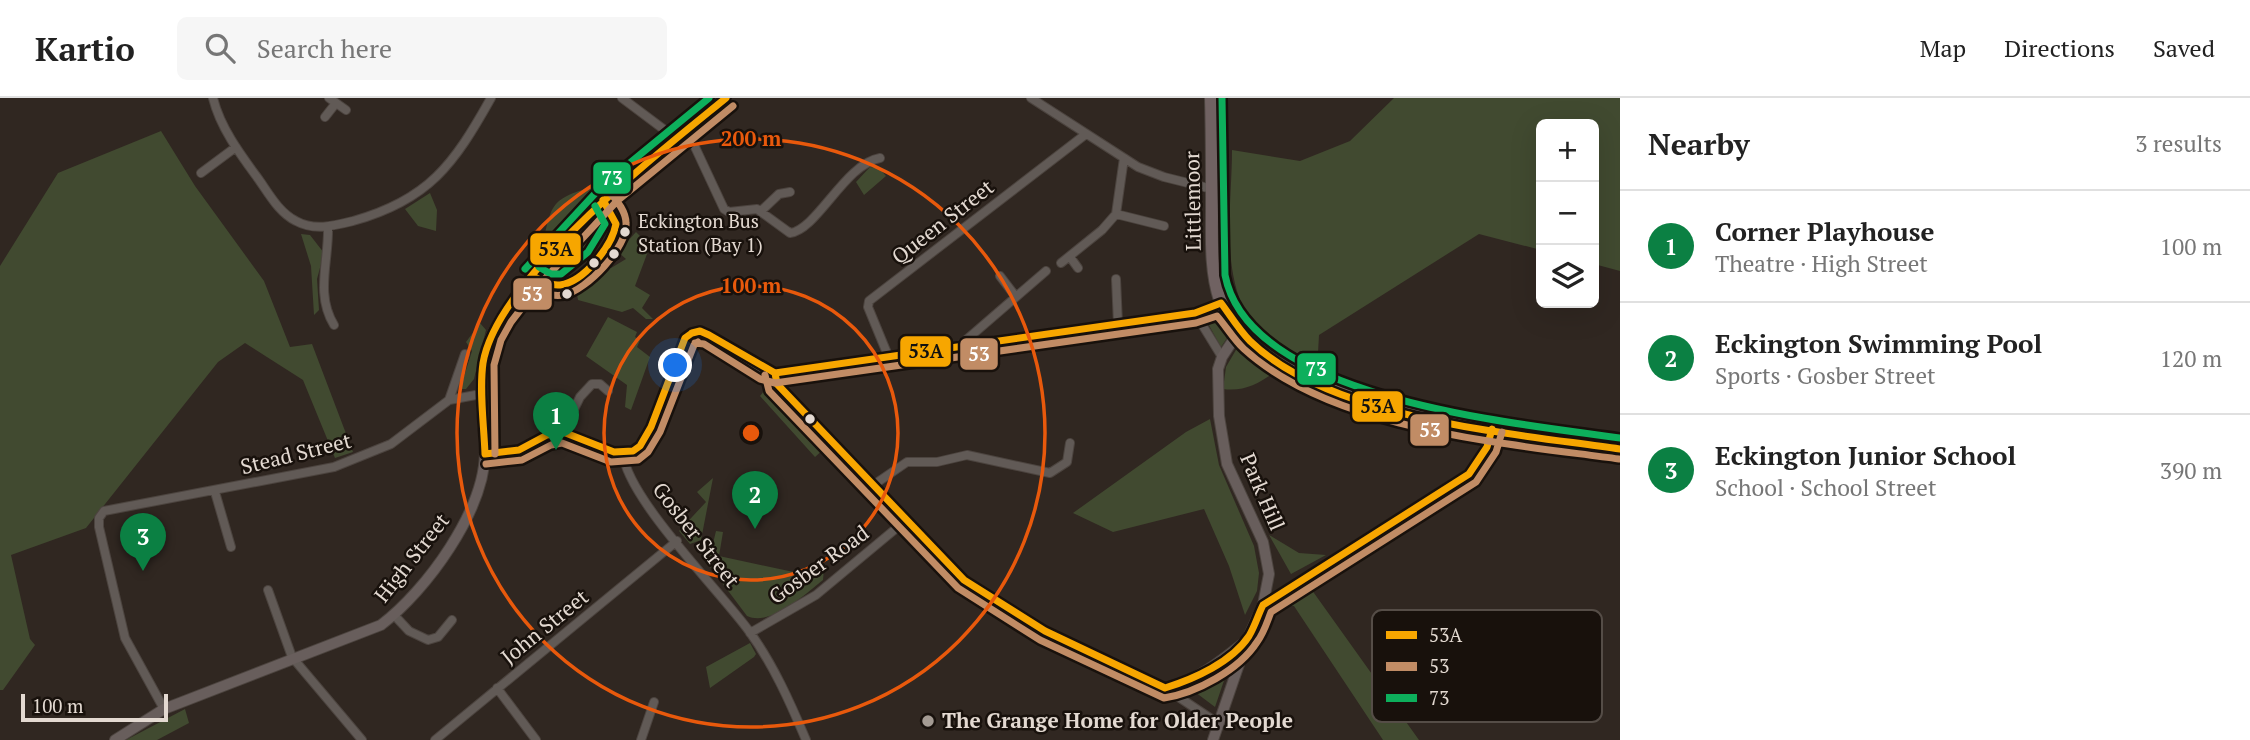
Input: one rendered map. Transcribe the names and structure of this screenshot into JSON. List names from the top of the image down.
{
  "streets": {
    "main road": ["Littlemoor", "Park Hill", "High Street"],
    "street": [
      "Queen Street",
      "Stead Street",
      "Gosber Street",
      "Gosber Road",
      "John Street"
    ]
  },
  "crossings": [
    ["Stead Street", "High Street"],
    ["Gosber Street", "Gosber Road"],
    ["Gosber Street", "John Street"]
  ],
  "places": ["Eckington Bus Station (Bay 1)", "The Grange Home for Older People"],
  "lines": ["transit line 53A", "transit line 73", "transit line 53"],
  "legend": ["53A", "53", "73"],
  "scale_bar": "100 m",
  "page": {
    "header": "Kartio",
    "search": "Search here",
    "nav": ["Map", "Directions", "Saved"],
    "heading": ["Nearby", "3 results"],
    "map_buttons": ["+", "−"],
    "list": [
      {
        "mark": "1",
        "name": "Corner Playhouse",
        "note": "Theatre · High Street",
        "value": "100 m"
      },
      {
        "mark": "2",
        "name": "Eckington Swimming Pool",
        "note": "Sports · Gosber Street",
        "value": "120 m"
      },
      {
        "mark": "3",
        "name": "Eckington Junior School",
        "note": "School · School Street",
        "value": "390 m"
      }
    ],
    "pins": ["1", "2", "3"],
    "scale": "100 m"
  },
  "rings": ["200 m", "100 m"]
}
